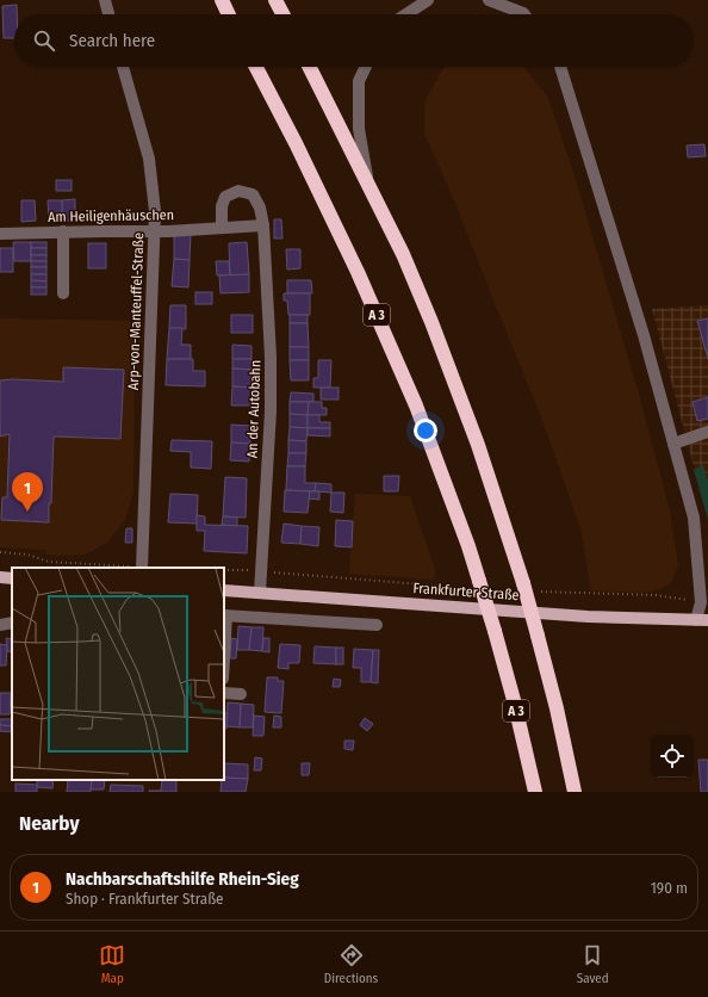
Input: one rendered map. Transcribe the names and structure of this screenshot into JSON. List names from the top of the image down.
{
  "streets": {
    "highway": ["A 3"],
    "main road": ["Frankfurter Straße"],
    "street": ["Am Heiligenhäuschen", "Arp-von-Manteuffel-Straße", "An der Autobahn"]
  },
  "crossings": [
    ["Am Heiligenhäuschen", "An der Autobahn"],
    ["An der Autobahn", "Frankfurter Straße"]
  ],
  "page": {
    "search": "Search here",
    "pins": "1",
    "heading": "Nearby",
    "list": [
      {
        "mark": "1",
        "name": "Nachbarschaftshilfe Rhein-Sieg",
        "note": "Shop · Frankfurter Straße",
        "value": "190 m"
      }
    ],
    "nav": ["Map", "Directions", "Saved"]
  }
}
